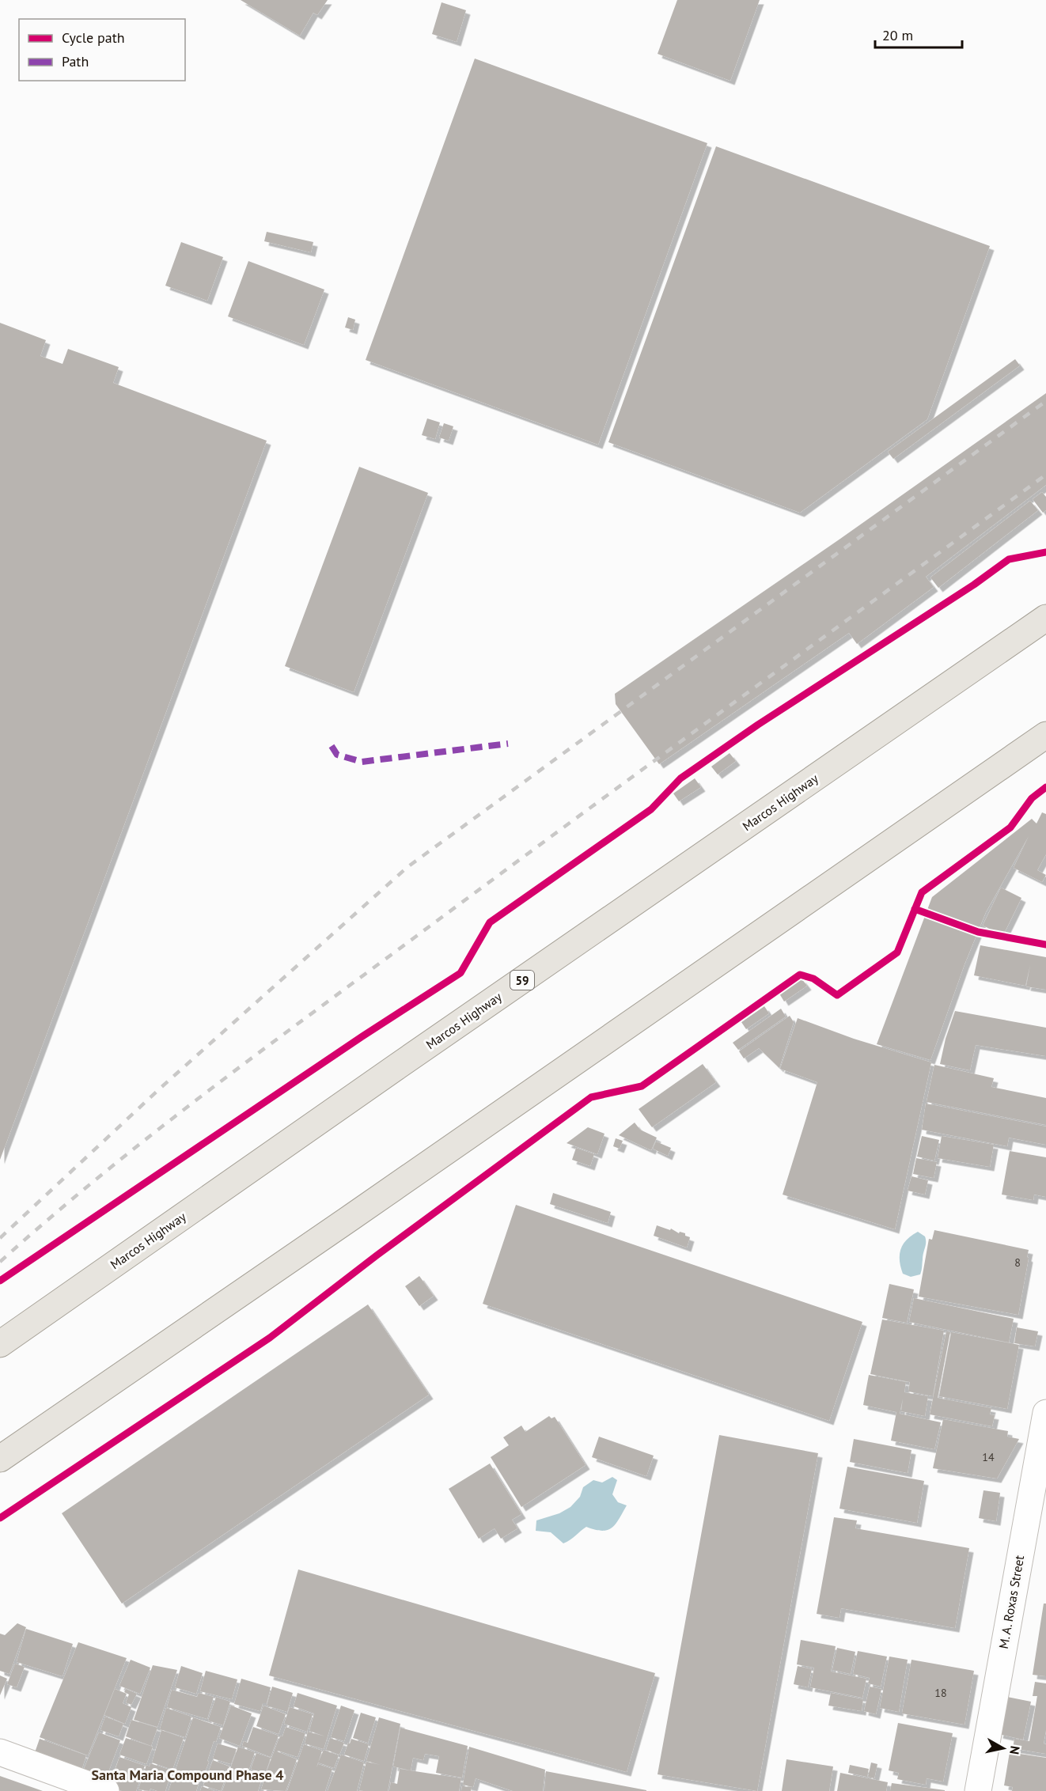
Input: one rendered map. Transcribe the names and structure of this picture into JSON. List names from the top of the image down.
{
  "streets": {
    "main road": ["Marcos Highway", "59"],
    "street": ["M. A. Roxas Street"]
  },
  "districts": ["Santa Maria Compound Phase 4"],
  "house_numbers": ["8", "14", "18"],
  "legend": ["Cycle path", "Path"],
  "scale_bar": "20 m",
  "north": "right"
}
